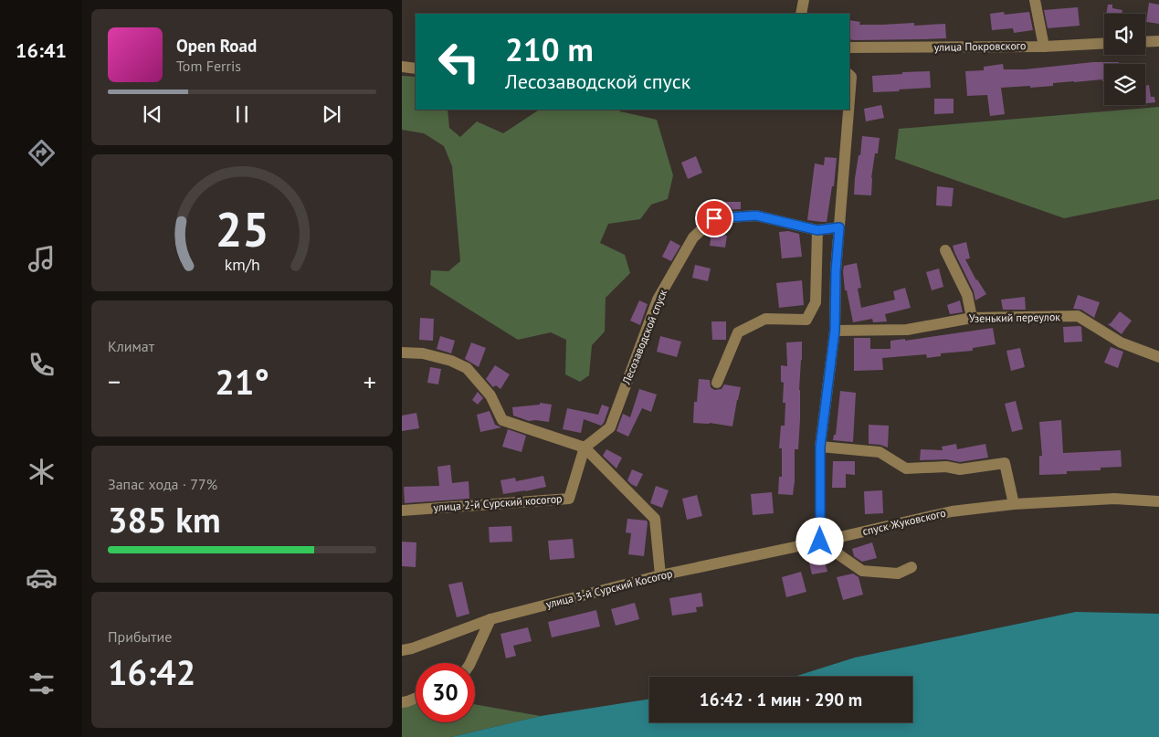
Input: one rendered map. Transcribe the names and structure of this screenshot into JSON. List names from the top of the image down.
{
  "streets": {
    "street": [
      "улица Покровского",
      "Узенький переулок",
      "Лесозаводской спуск",
      "улица 2-й Сурский косогор",
      "спуск Жуковского",
      "улица 3-й Сурский Косогор"
    ]
  },
  "crossings": [
    ["Лесозаводской спуск", "улица 2-й Сурский косогор"],
    ["спуск Жуковского", "улица 3-й Сурский Косогор"]
  ],
  "page": {
    "tabs": "16:41",
    "turn": ["210 m", "Лесозаводской спуск"],
    "song": ["Open Road", "Tom Ferris"],
    "tile": [
      "Климат",
      ["Запас хода · 77%", "385 km"],
      ["Прибытие", "16:42"]
    ],
    "heat": ["−", "21°", "+"],
    "limit": "30",
    "trip": "16:42 · 1 мин · 290 m",
    "gauge": ["25", "km/h"]
  }
}
